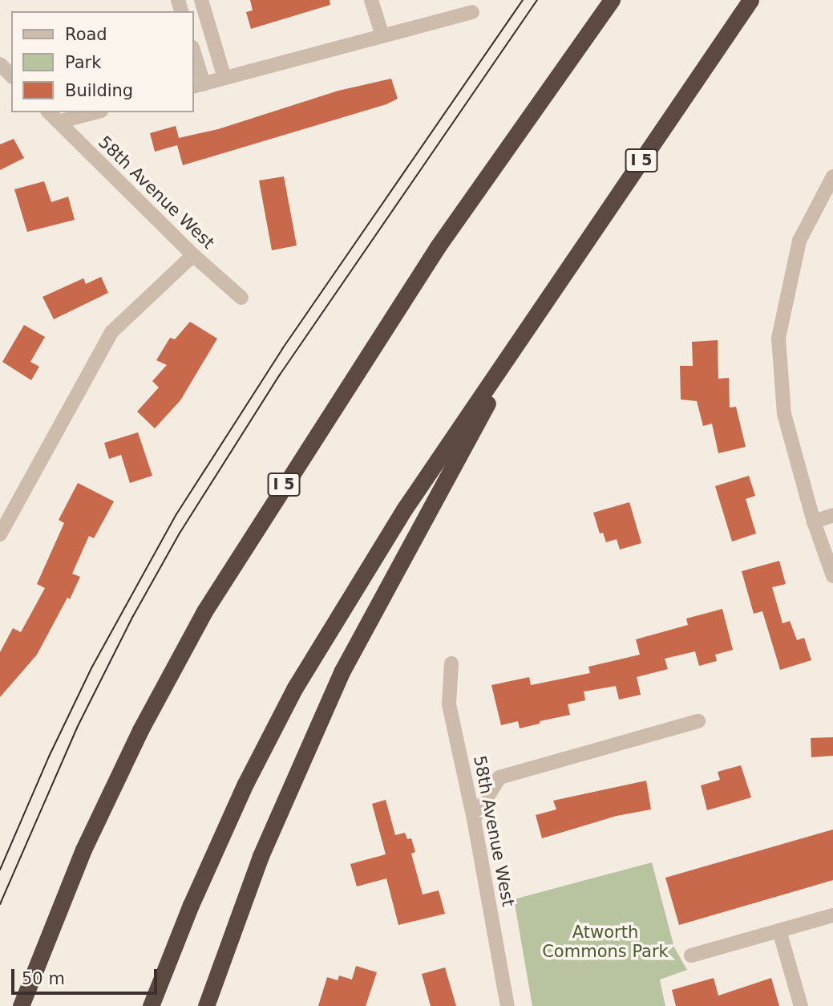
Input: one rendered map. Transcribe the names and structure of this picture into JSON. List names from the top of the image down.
{
  "streets": {
    "highway": ["I 5"],
    "street": ["58th Avenue West"]
  },
  "parks": ["Atworth Commons Park"],
  "legend": ["Road", "Park", "Building"],
  "scale_bar": "50 m"
}
